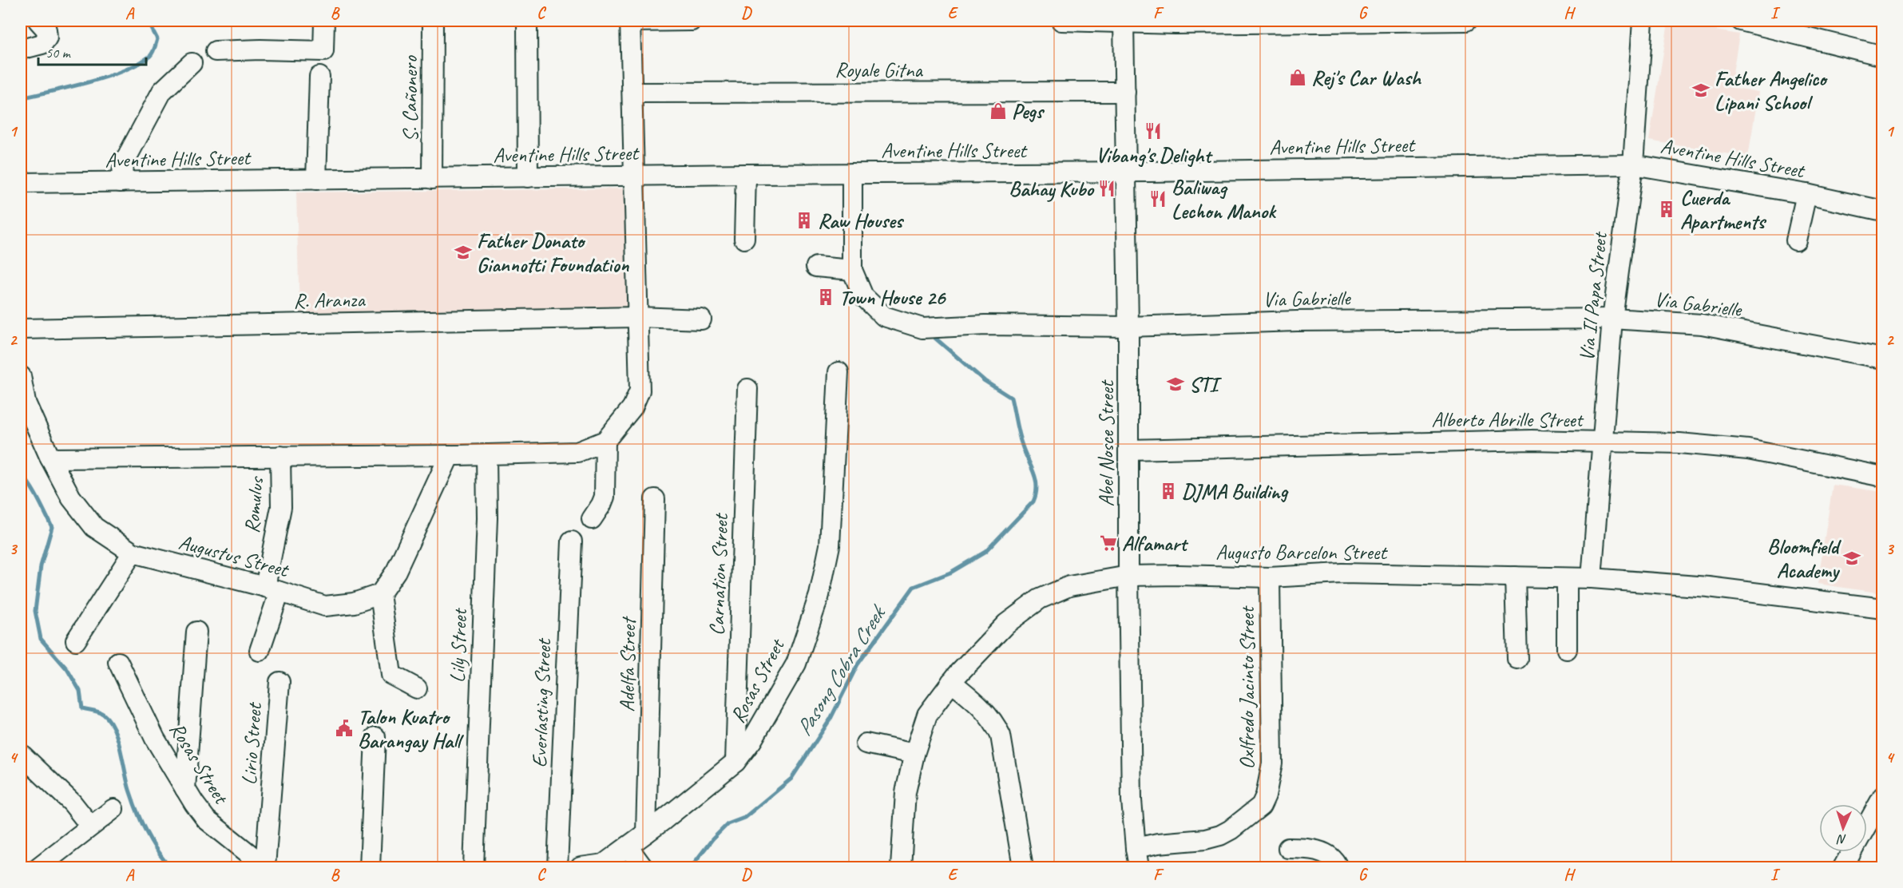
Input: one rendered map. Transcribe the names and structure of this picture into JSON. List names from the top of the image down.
{
  "streets": {
    "street": [
      "Royale Gitna",
      "S. Cañonero",
      "Aventine Hills Street",
      "Via Il Papa Street",
      "Via Gabrielle",
      "R. Aranza",
      "Alberto Abrille Street",
      "Abel Nosce Street",
      "Romulus",
      "Augusto Barcelon Street",
      "Augustus Street",
      "Carnation Street",
      "Lily Street",
      "Adelfa Street",
      "Rosas Street",
      "Oxlfredo Jacinto Street",
      "Everlasting Street",
      "Lirio Street"
    ]
  },
  "crossings": [
    ["Royale Gitna", "Abel Nosce Street"],
    ["S. Cañonero", "Aventine Hills Street"],
    ["Aventine Hills Street", "Via Il Papa Street"],
    ["Aventine Hills Street", "Via Gabrielle"],
    ["Aventine Hills Street", "Abel Nosce Street"],
    ["Via Il Papa Street", "Via Gabrielle"],
    ["Via Il Papa Street", "Alberto Abrille Street"],
    ["Via Il Papa Street", "Augusto Barcelon Street"],
    ["Via Gabrielle", "Abel Nosce Street"],
    ["Alberto Abrille Street", "Abel Nosce Street"],
    ["Abel Nosce Street", "Augusto Barcelon Street"],
    ["Abel Nosce Street", "Oxlfredo Jacinto Street"],
    ["Romulus", "Augustus Street"],
    ["Augusto Barcelon Street", "Oxlfredo Jacinto Street"],
    ["Carnation Street", "Rosas Street"],
    ["Adelfa Street", "Rosas Street"],
    ["Rosas Street", "Lirio Street"]
  ],
  "water": ["Pasong Cobra Creek"],
  "places": {
    "shop": ["Rej's Car Wash", "Pegs"],
    "school or university": [
      "Father Angelico Lipani School",
      "Father Donato Giannotti Foundation",
      "STI",
      "Bloomfield Academy"
    ],
    "restaurant": ["Vibang's Delight", "Bahay Kubo", "Baliwag Lechon Manok"],
    "building": [
      "Cuerda Apartments",
      "Raw Houses",
      "Town House 26",
      "DJMA Building"
    ],
    "supermarket": ["Alfamart"],
    "public building": ["Talon Kuatro Barangay Hall"]
  },
  "scale_bar": "50 m",
  "north": "bottom",
  "grid": {
    "columns": [
      "A",
      "B",
      "C",
      "D",
      "E",
      "F",
      "G",
      "H",
      "I"
    ],
    "rows": [
      "1",
      "2",
      "3",
      "4"
    ]
  }
}
